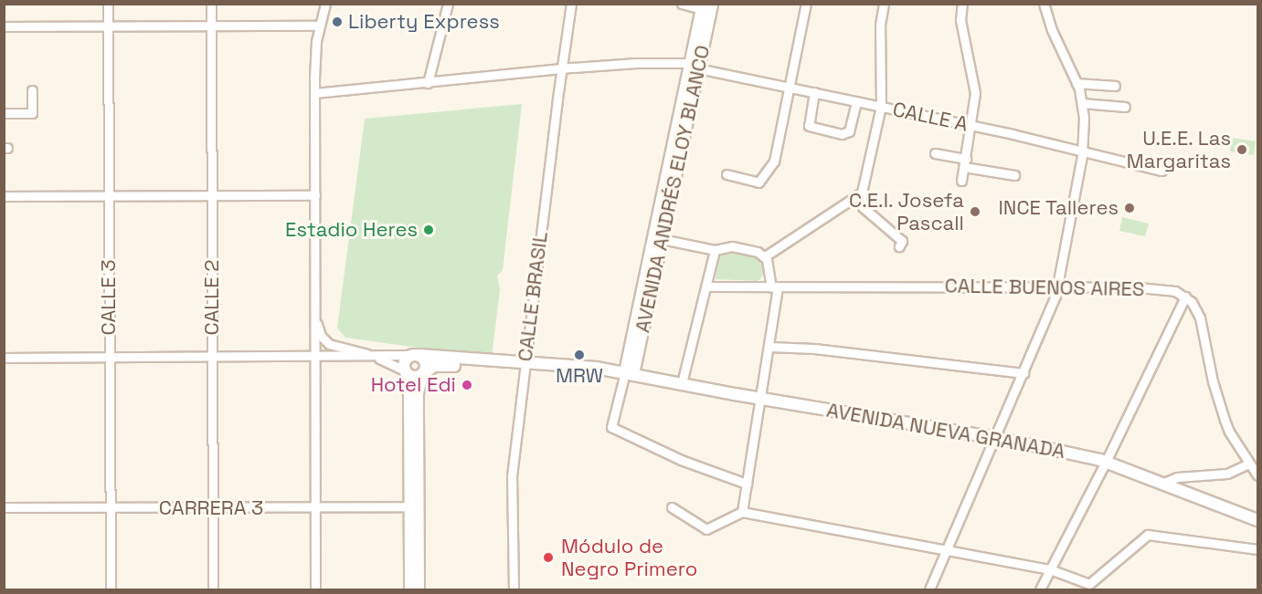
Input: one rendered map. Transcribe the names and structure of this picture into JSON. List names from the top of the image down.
{
  "streets": {
    "street": [
      "CALLE A",
      "AVENIDA ANDRÉS ELOY BLANCO",
      "CALLE BUENOS AIRES",
      "CALLE BRASIL",
      "CALLE 3",
      "CALLE 2",
      "AVENIDA NUEVA GRANADA",
      "CARRERA 3"
    ]
  },
  "crossings": [
    ["CALLE A", "AVENIDA ANDRÉS ELOY BLANCO"],
    ["CALLE A", "CALLE BRASIL"],
    ["AVENIDA ANDRÉS ELOY BLANCO", "AVENIDA NUEVA GRANADA"],
    ["CALLE BRASIL", "AVENIDA NUEVA GRANADA"],
    ["CALLE 3", "CARRERA 3"],
    ["CALLE 2", "CARRERA 3"]
  ],
  "places": [
    "Liberty Express",
    "U.E.E. Las Margaritas",
    "INCE Talleres",
    "C.E.I. Josefa Pascall",
    "Estadio Heres",
    "MRW",
    "Hotel Edi",
    "Módulo de Negro Primero"
  ]
}
